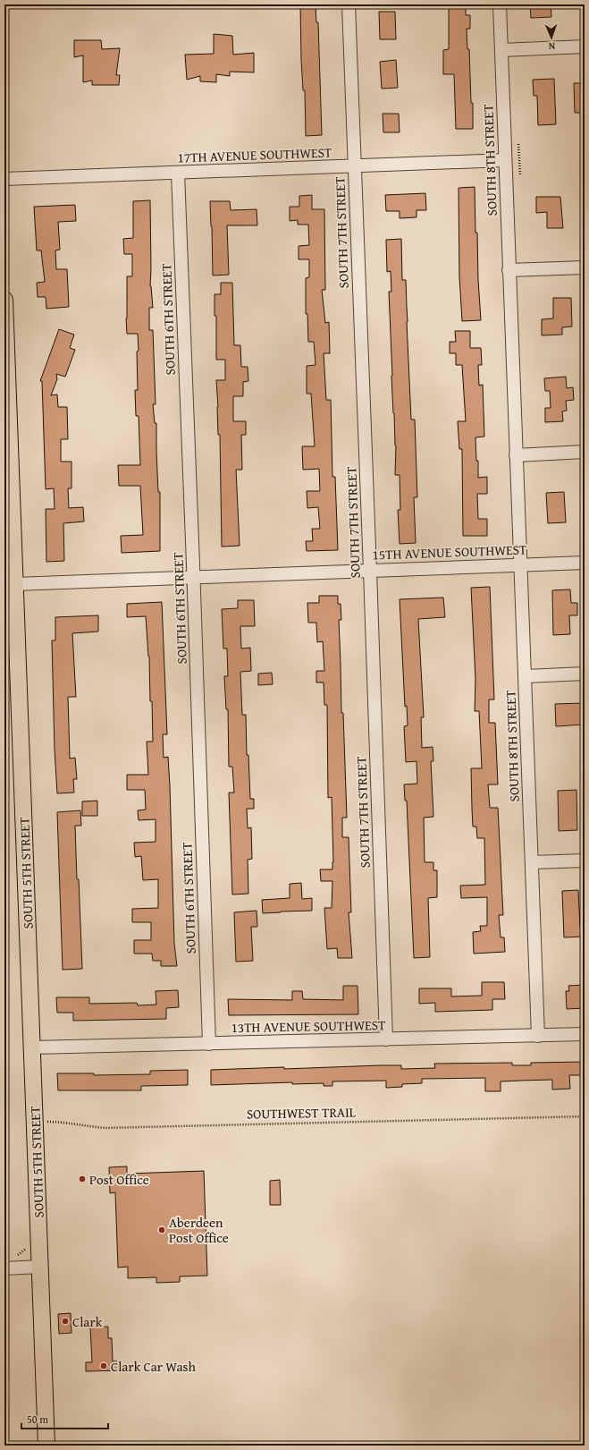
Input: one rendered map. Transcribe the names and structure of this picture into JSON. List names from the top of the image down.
{
  "streets": {
    "main road": ["SOUTH 5TH STREET"],
    "street": [
      "17TH AVENUE SOUTHWEST",
      "SOUTH 8TH STREET",
      "SOUTH 7TH STREET",
      "SOUTH 6TH STREET",
      "15TH AVENUE SOUTHWEST",
      "13TH AVENUE SOUTHWEST"
    ],
    "path": ["SOUTHWEST TRAIL"]
  },
  "crossings": [
    ["17TH AVENUE SOUTHWEST", "SOUTH 8TH STREET"],
    ["17TH AVENUE SOUTHWEST", "SOUTH 7TH STREET"],
    ["17TH AVENUE SOUTHWEST", "SOUTH 6TH STREET"],
    ["SOUTH 8TH STREET", "15TH AVENUE SOUTHWEST"],
    ["SOUTH 8TH STREET", "13TH AVENUE SOUTHWEST"],
    ["SOUTH 7TH STREET", "15TH AVENUE SOUTHWEST"],
    ["SOUTH 7TH STREET", "13TH AVENUE SOUTHWEST"],
    ["SOUTH 6TH STREET", "15TH AVENUE SOUTHWEST"],
    ["SOUTH 6TH STREET", "13TH AVENUE SOUTHWEST"],
    ["15TH AVENUE SOUTHWEST", "SOUTH 5TH STREET"],
    ["SOUTH 5TH STREET", "13TH AVENUE SOUTHWEST"],
    ["SOUTH 5TH STREET", "SOUTHWEST TRAIL"]
  ],
  "places": [
    "Post Office",
    "Aberdeen Post Office",
    "Clark",
    "Clark Car Wash"
  ],
  "scale_bar": "50 m",
  "north": "bottom"
}
